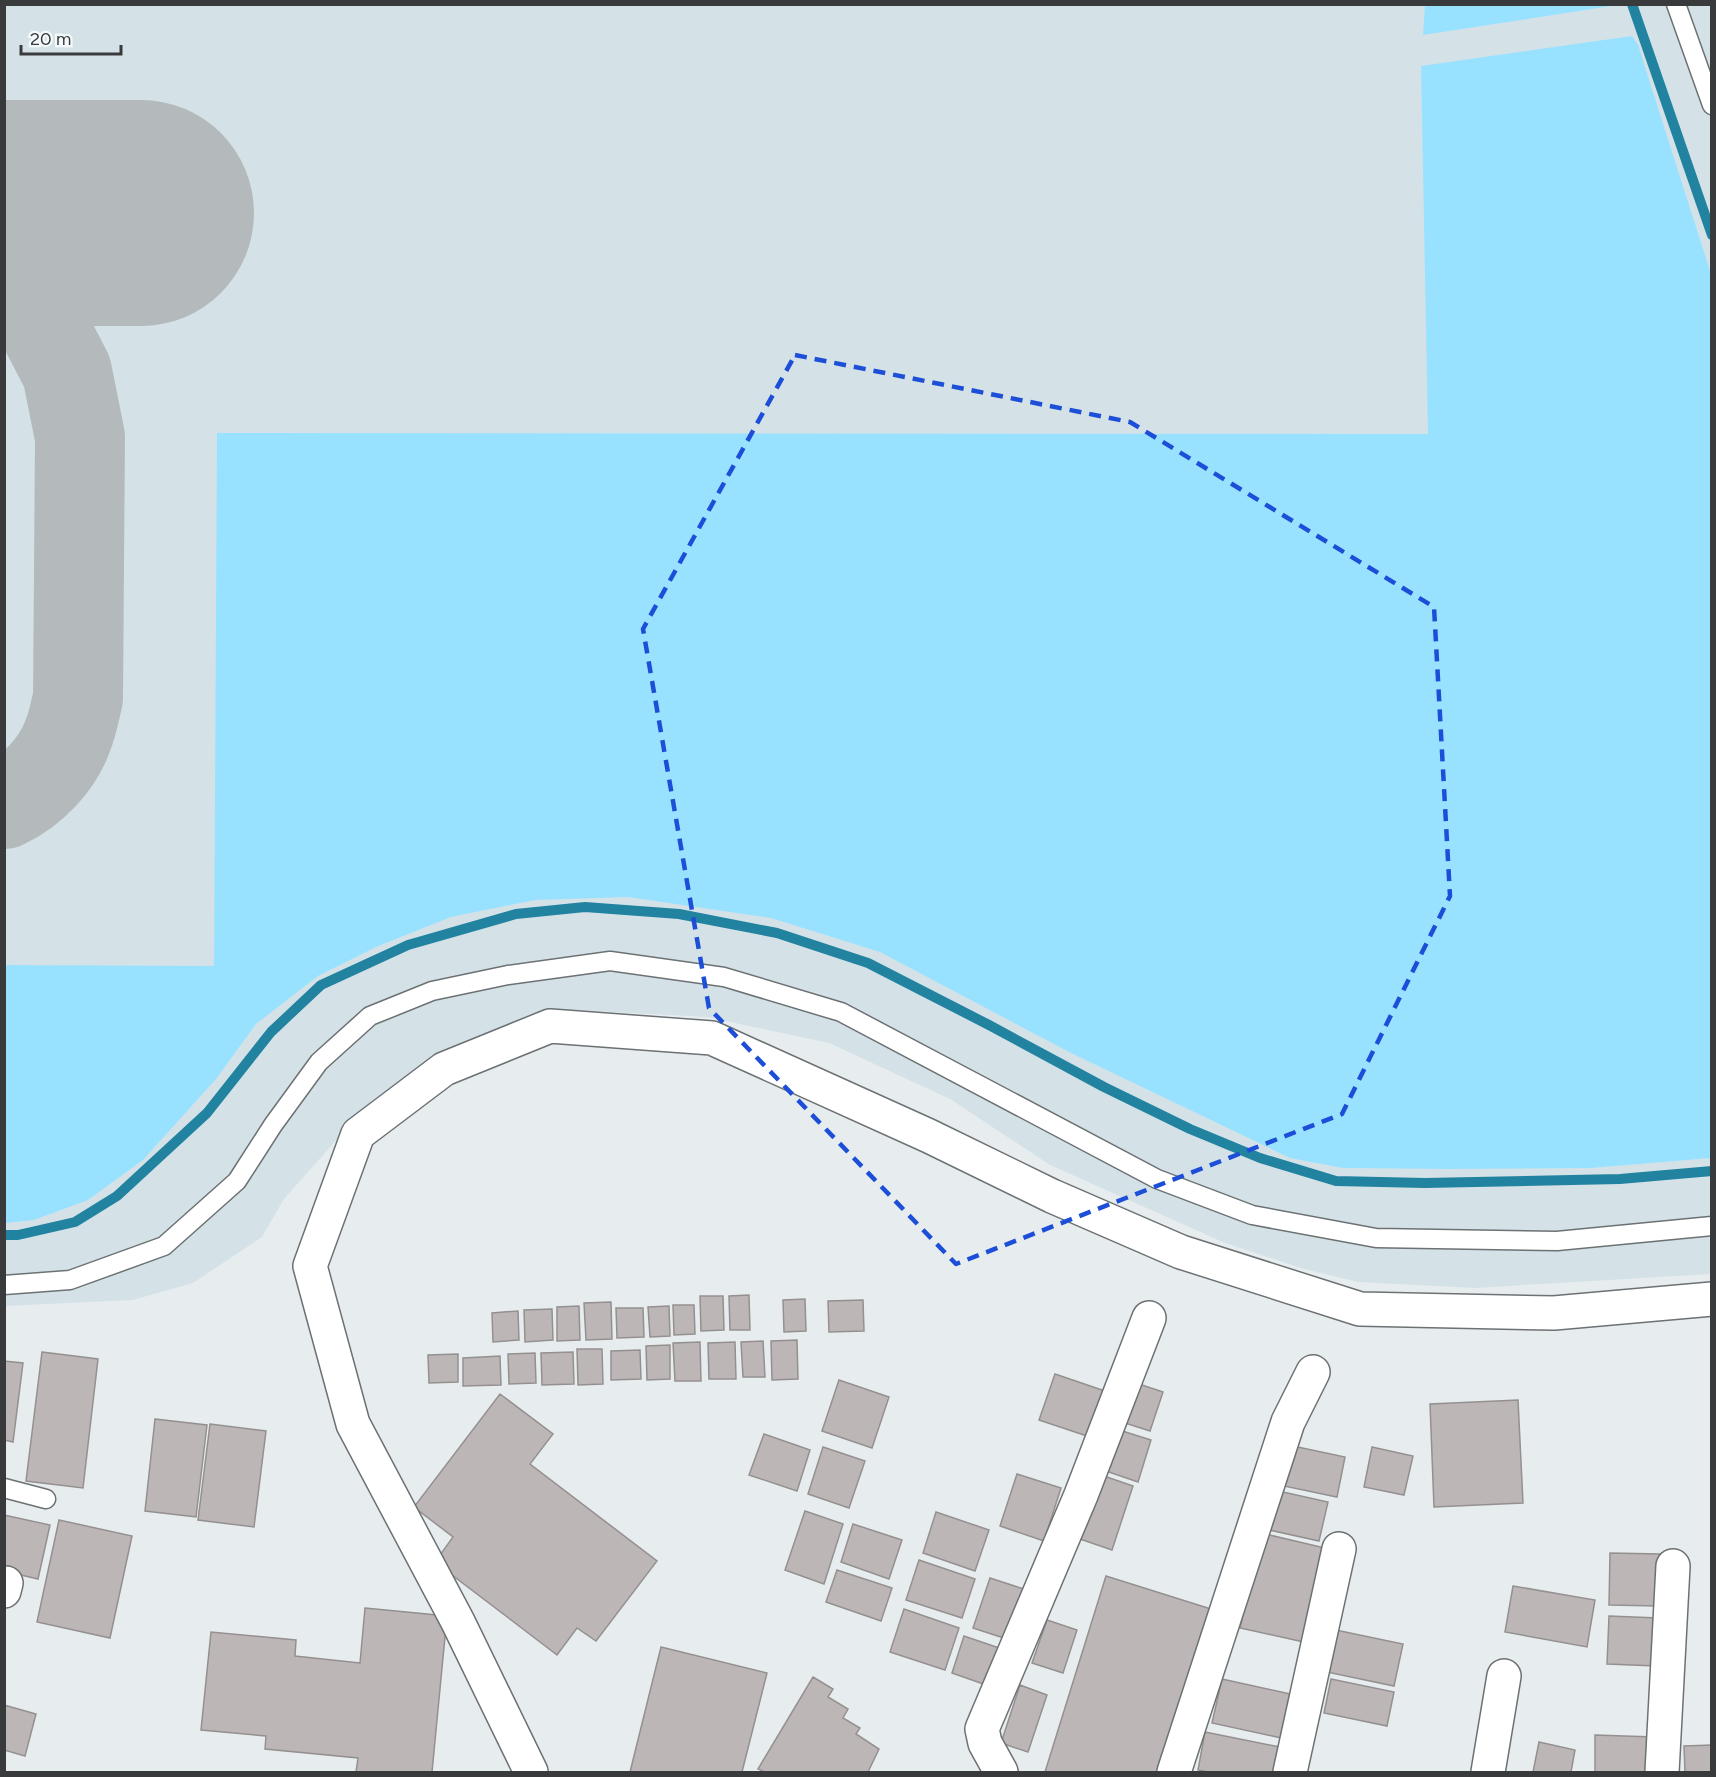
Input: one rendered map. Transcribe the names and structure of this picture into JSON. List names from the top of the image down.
{
  "scale_bar": "20 m"
}
